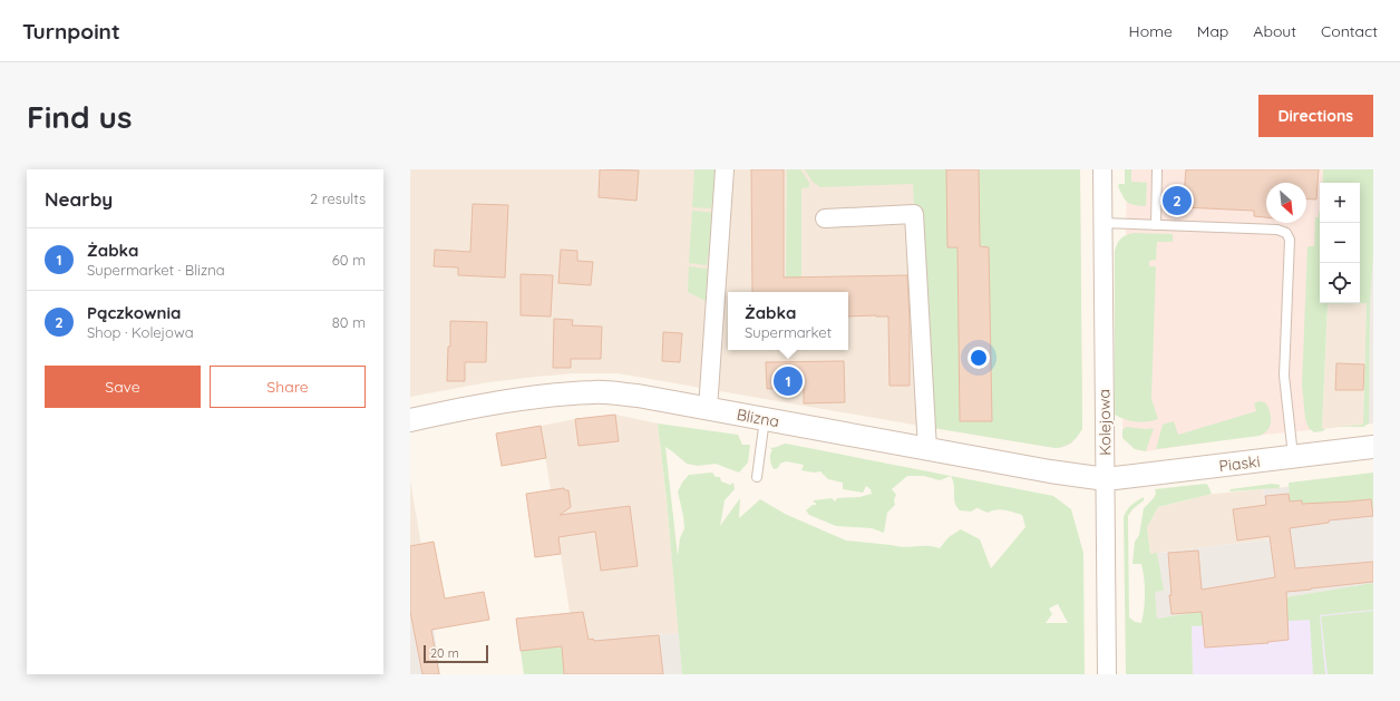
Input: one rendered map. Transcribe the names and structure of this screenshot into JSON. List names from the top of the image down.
{
  "streets": {
    "street": ["Blizna", "Kolejowa", "Piaski"]
  },
  "crossings": [
    ["Blizna", "Kolejowa"],
    ["Blizna", "Piaski"],
    ["Kolejowa", "Piaski"]
  ],
  "scale_bar": "20 m",
  "north": "bottom right",
  "page": {
    "header": "Turnpoint",
    "nav": [
      "Home",
      "Map",
      "About",
      "Contact"
    ],
    "buttons": [
      "Directions",
      ["Save", "Share"]
    ],
    "title": "Find us",
    "heading": ["Nearby", "2 results"],
    "map_buttons": ["+", "−"],
    "pins": ["2", "1"],
    "list": [
      {
        "mark": "1",
        "name": "Żabka",
        "note": "Supermarket · Blizna",
        "value": "60 m"
      },
      {
        "mark": "2",
        "name": "Pączkownia",
        "note": "Shop · Kolejowa",
        "value": "80 m"
      }
    ],
    "popup": ["Żabka", "Supermarket"],
    "scale": "20 m"
  }
}
